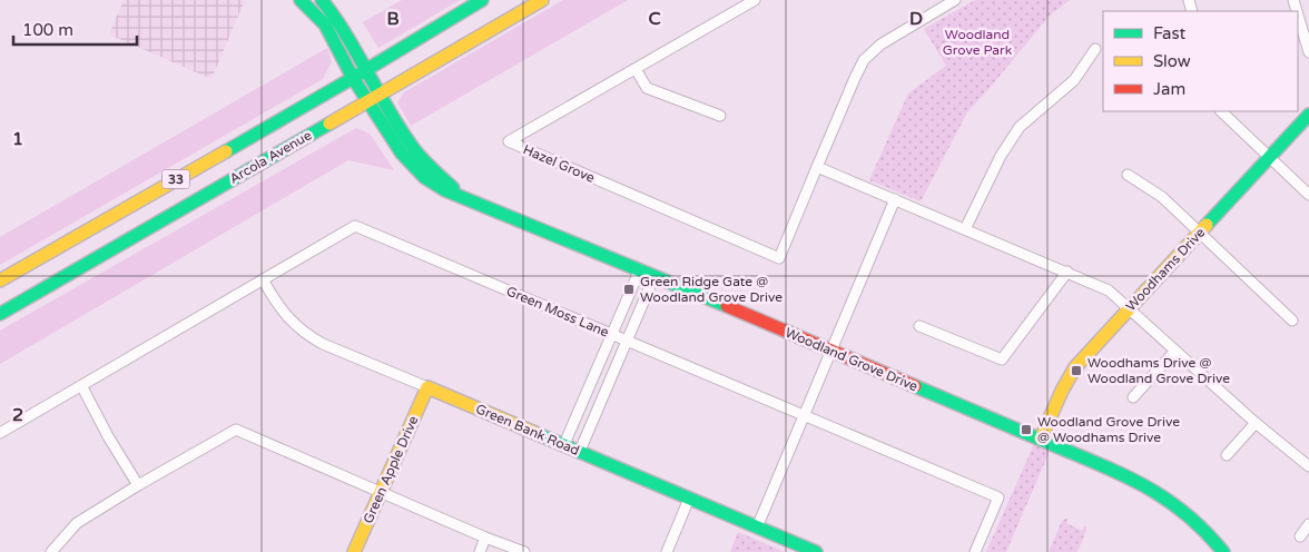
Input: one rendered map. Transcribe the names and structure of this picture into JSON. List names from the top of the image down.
{
  "streets": {
    "street": [
      "Arcola Avenue",
      "Hazel Grove",
      "33",
      "Woodhams Drive",
      "Green Moss Lane",
      "Woodland Grove Drive",
      "Green Bank Road",
      "Green Apple Drive"
    ]
  },
  "crossings": [
    ["Arcola Avenue", "Woodland Grove Drive"],
    ["Woodhams Drive", "Woodland Grove Drive"],
    ["Green Moss Lane", "Green Bank Road"],
    ["Green Bank Road", "Green Apple Drive"]
  ],
  "parks": ["Woodland Grove Park"],
  "places": {
    "transit": ["Green Ridge Gate @ Woodland Grove Drive", "Woodhams Drive @ Woodland Grove Drive", "Woodland Grove Drive @ Woodhams Drive"]
  },
  "legend": ["Fast", "Slow", "Jam"],
  "scale_bar": "100 m",
  "grid": {
    "columns": ["B", "C", "D"],
    "rows": ["1", "2"]
  }
}
